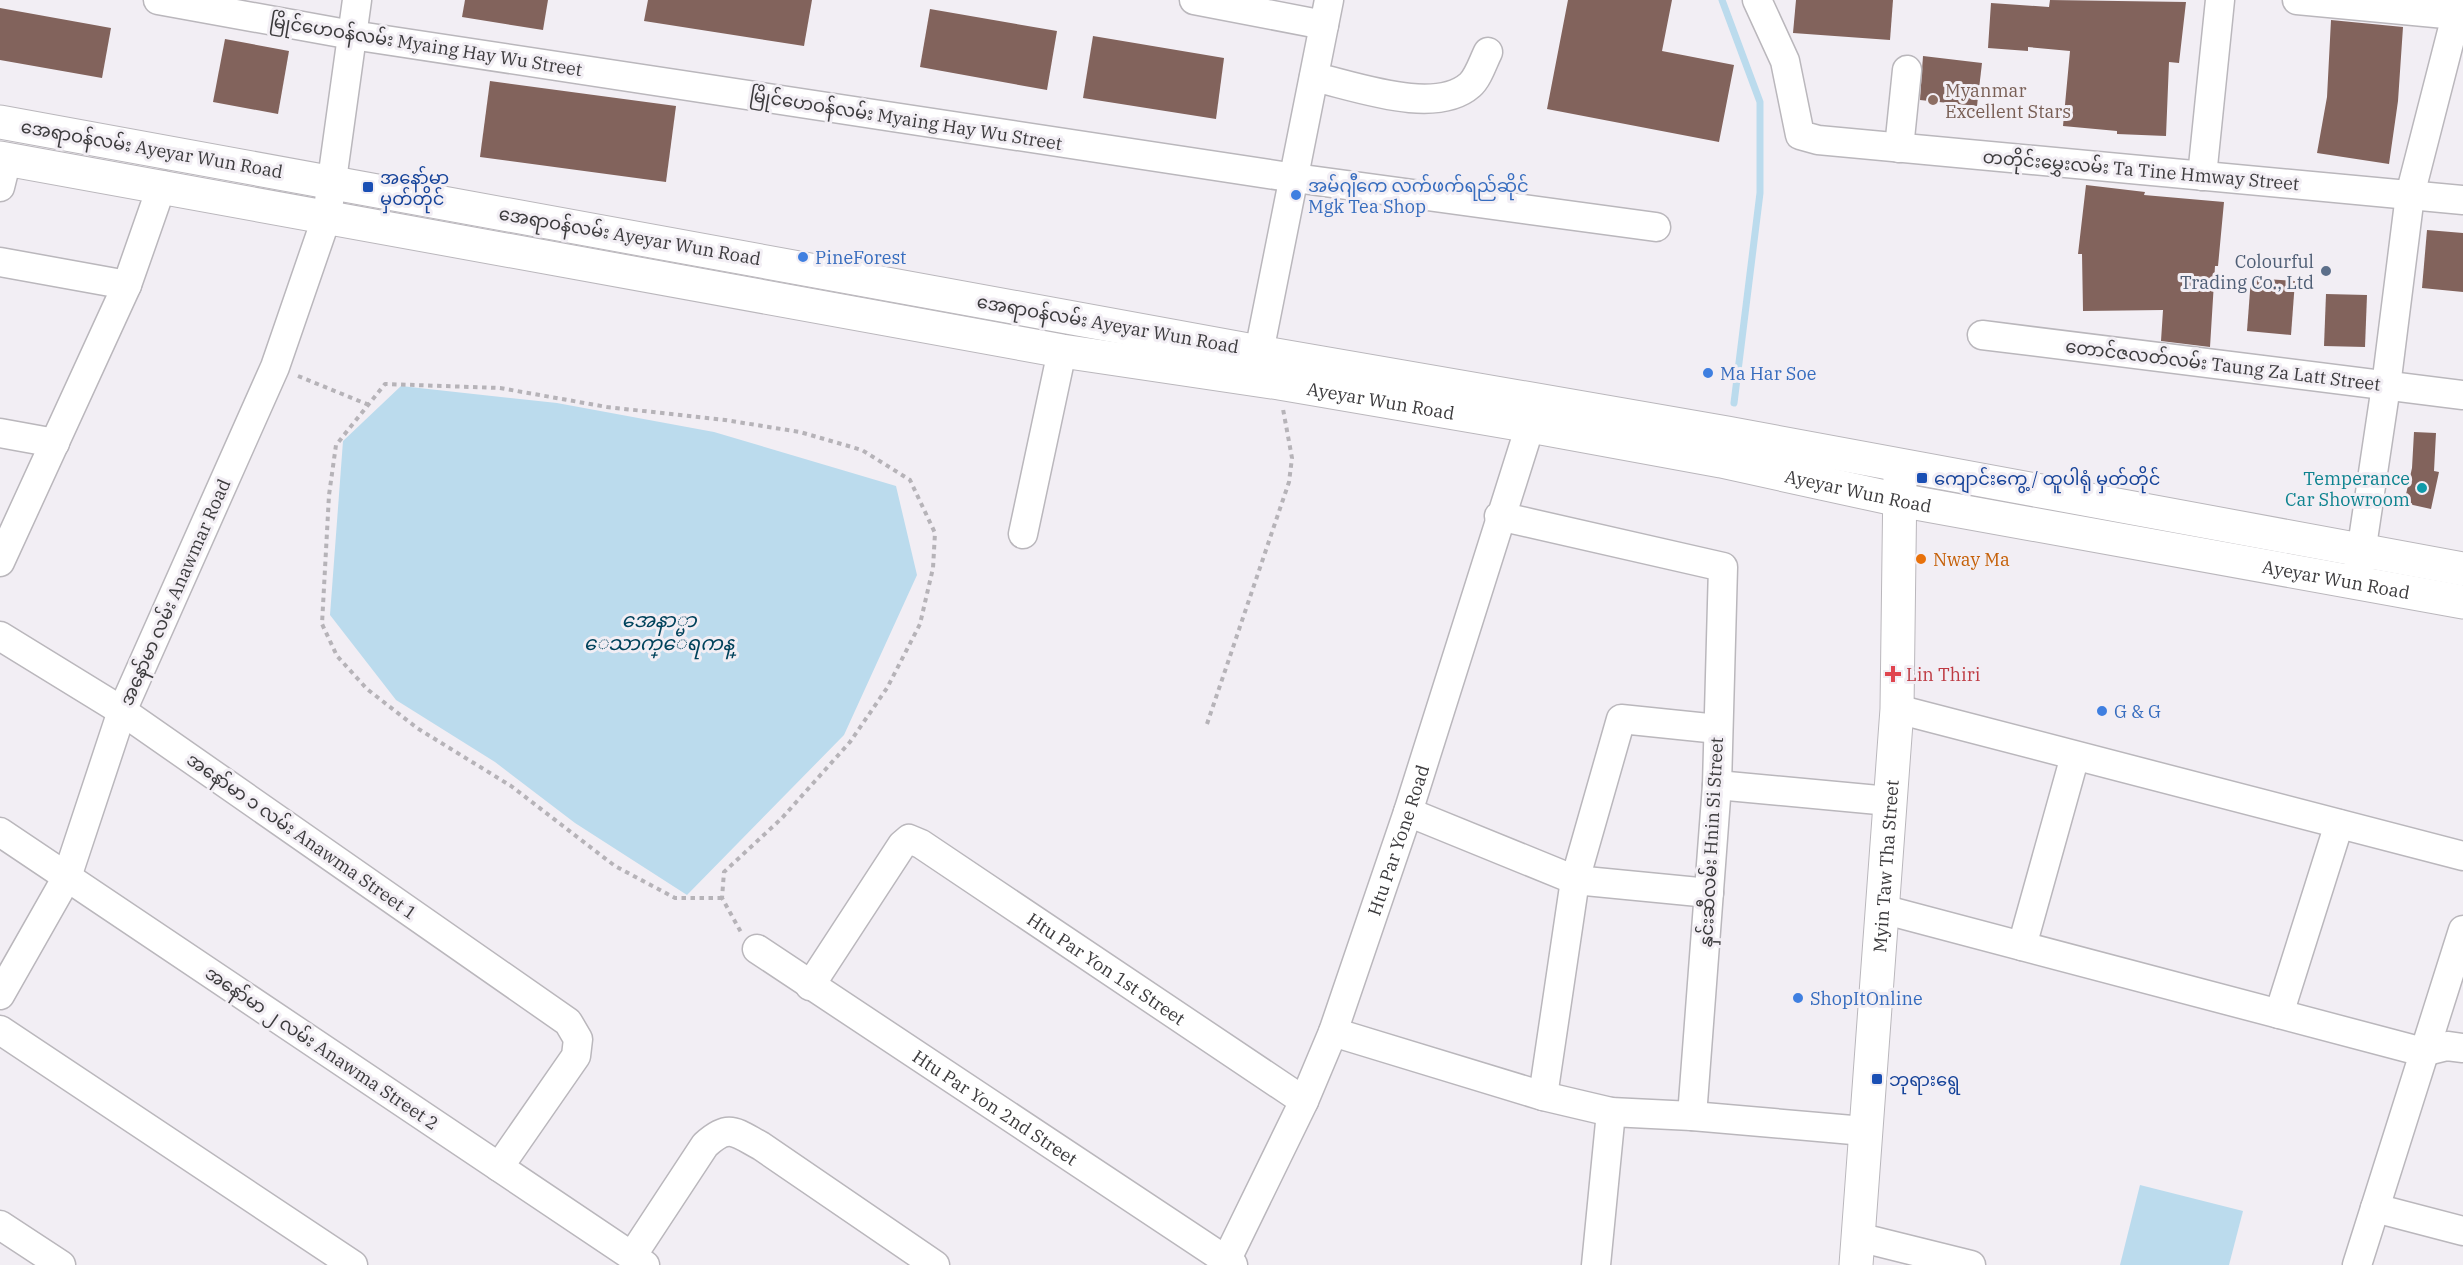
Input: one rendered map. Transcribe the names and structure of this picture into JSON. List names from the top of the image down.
{
  "streets": {
    "main road": ["အေရာဝန်လမ်း Ayeyar Wun Road", "Ayeyar Wun Road", "Myin Taw Tha Street"],
    "street": [
      "မြိုင်ဟေဝန်လမ်း Myaing Hay Wu Street",
      "တတိုင်းမွှေးလမ်း Ta Tine Hmway Street",
      "တောင်ဇလတ်လမ်း Taung Za Latt Street",
      "အနော်မာ လမ်း Anawmar Road",
      "အနော်မာ ၁ လမ်း Anawma Street 1",
      "Htu Par Yone Road",
      "နှင်းဆီလမ်း Hnin Si Street",
      "Htu Par Yon 1st Street",
      "အနော်မာ ၂ လမ်း Anawma Street 2",
      "Htu Par Yon 2nd Street"
    ]
  },
  "crossings": [
    ["မြိုင်ဟေဝန်လမ်း Myaing Hay Wu Street", "အနော်မာ လမ်း Anawmar Road"],
    ["အေရာဝန်လမ်း Ayeyar Wun Road", "Ayeyar Wun Road"],
    ["အေရာဝန်လမ်း Ayeyar Wun Road", "အနော်မာ လမ်း Anawmar Road"],
    ["Ayeyar Wun Road", "Htu Par Yone Road"],
    ["Ayeyar Wun Road", "Myin Taw Tha Street"],
    ["အနော်မာ လမ်း Anawmar Road", "အနော်မာ ၁ လမ်း Anawma Street 1"],
    ["အနော်မာ လမ်း Anawmar Road", "အနော်မာ ၂ လမ်း Anawma Street 2"],
    ["အနော်မာ ၁ လမ်း Anawma Street 1", "အနော်မာ ၂ လမ်း Anawma Street 2"],
    ["Htu Par Yone Road", "နှင်းဆီလမ်း Hnin Si Street"],
    ["Htu Par Yone Road", "Htu Par Yon 1st Street"],
    ["Htu Par Yone Road", "Htu Par Yon 2nd Street"],
    ["Htu Par Yon 1st Street", "Htu Par Yon 2nd Street"]
  ],
  "water": ["အေနာ္မာ ေသာက္ေရကန္"],
  "places": {
    "other": [
      "Myanmar Excellent Stars",
      "အမ်ဂျီကေ လက်ဖက်ရည်ဆိုင် Mgk Tea Shop",
      "PineForest",
      "Colourful Trading Co., Ltd",
      "Ma Har Soe",
      "Temperance Car Showroom",
      "Nway Ma",
      "G & G",
      "ShopItOnline"
    ],
    "transit": ["အနော်မာ မှတ်တိုင်", "ကျောင်းကွေ့ / ထူပါရုံ မှတ်တိုင်", "ဘုရားရွေ"],
    "health": ["Lin Thiri"]
  }
}
